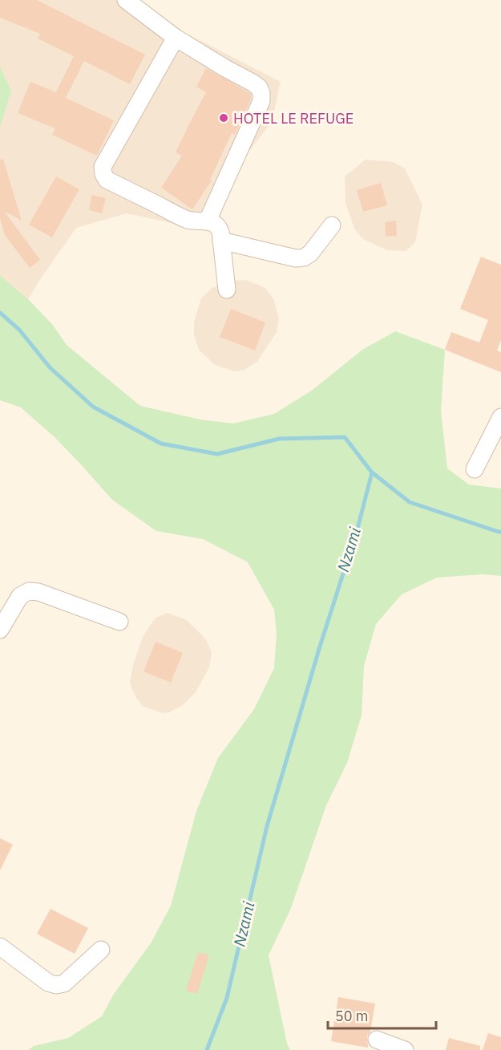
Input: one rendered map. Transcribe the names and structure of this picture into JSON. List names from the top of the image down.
{
  "water": ["Nzami"],
  "places": ["HOTEL LE REFUGE"],
  "scale_bar": "50 m"
}
